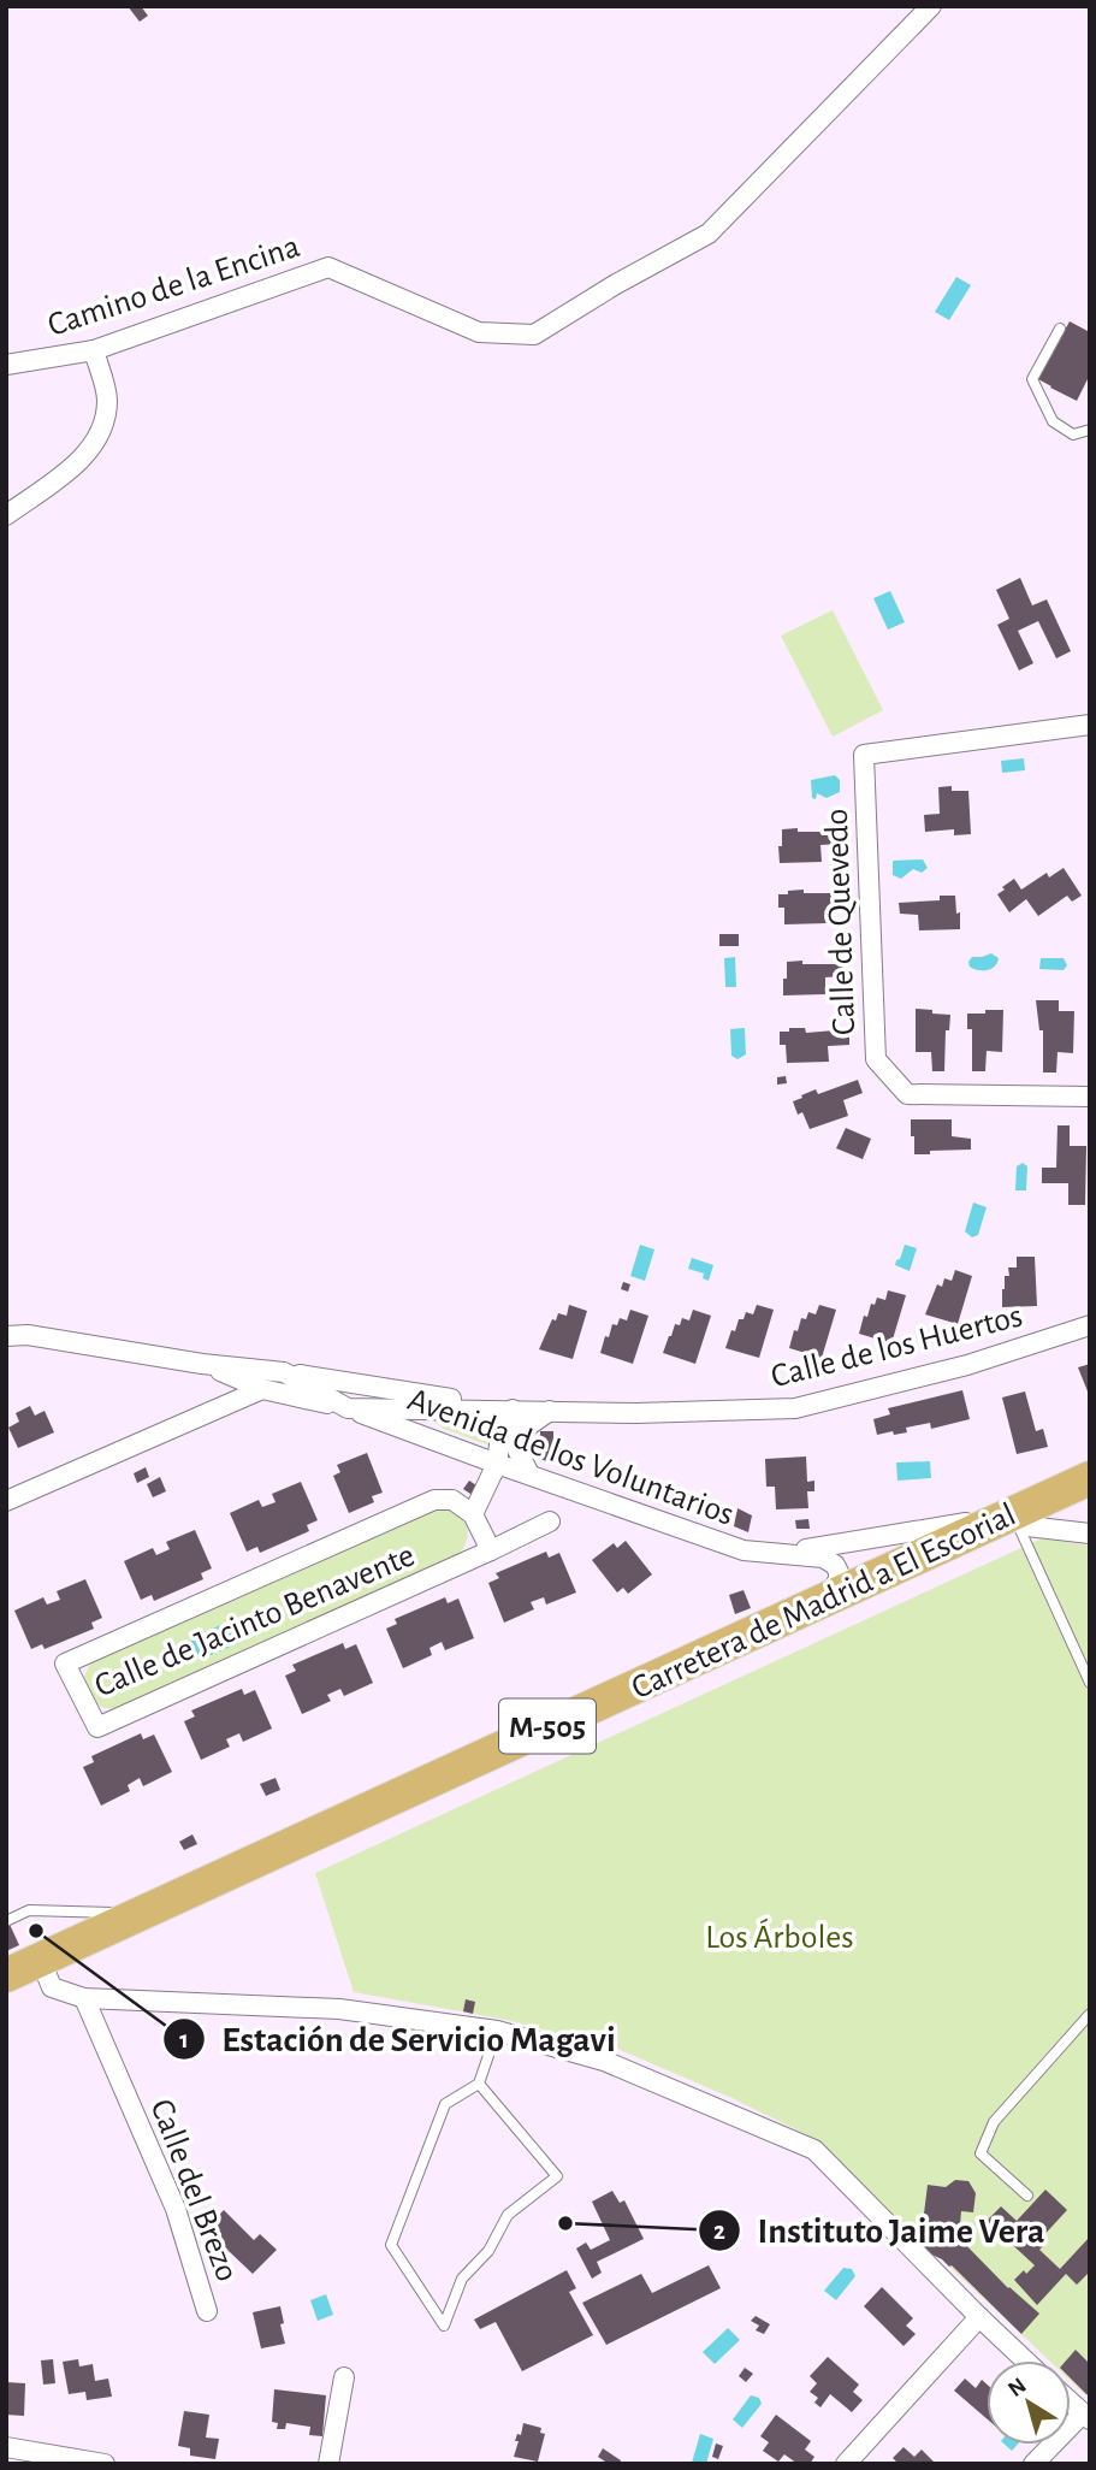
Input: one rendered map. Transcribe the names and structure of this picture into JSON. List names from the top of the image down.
{
  "streets": {
    "highway": ["Carretera de Madrid a El Escorial", "M-505"],
    "street": [
      "Camino de la Encina",
      "Calle de Quevedo",
      "Calle de los Huertos",
      "Avenida de los Voluntarios",
      "Calle de Jacinto Benavente",
      "Calle del Brezo"
    ]
  },
  "crossings": [
    ["Calle de los Huertos", "Avenida de los Voluntarios"],
    ["Avenida de los Voluntarios", "Carretera de Madrid a El Escorial"]
  ],
  "parks": ["Los Árboles"],
  "places": ["Estación de Servicio Magavi", "Instituto Jaime Vera"],
  "north": "top left"
}
